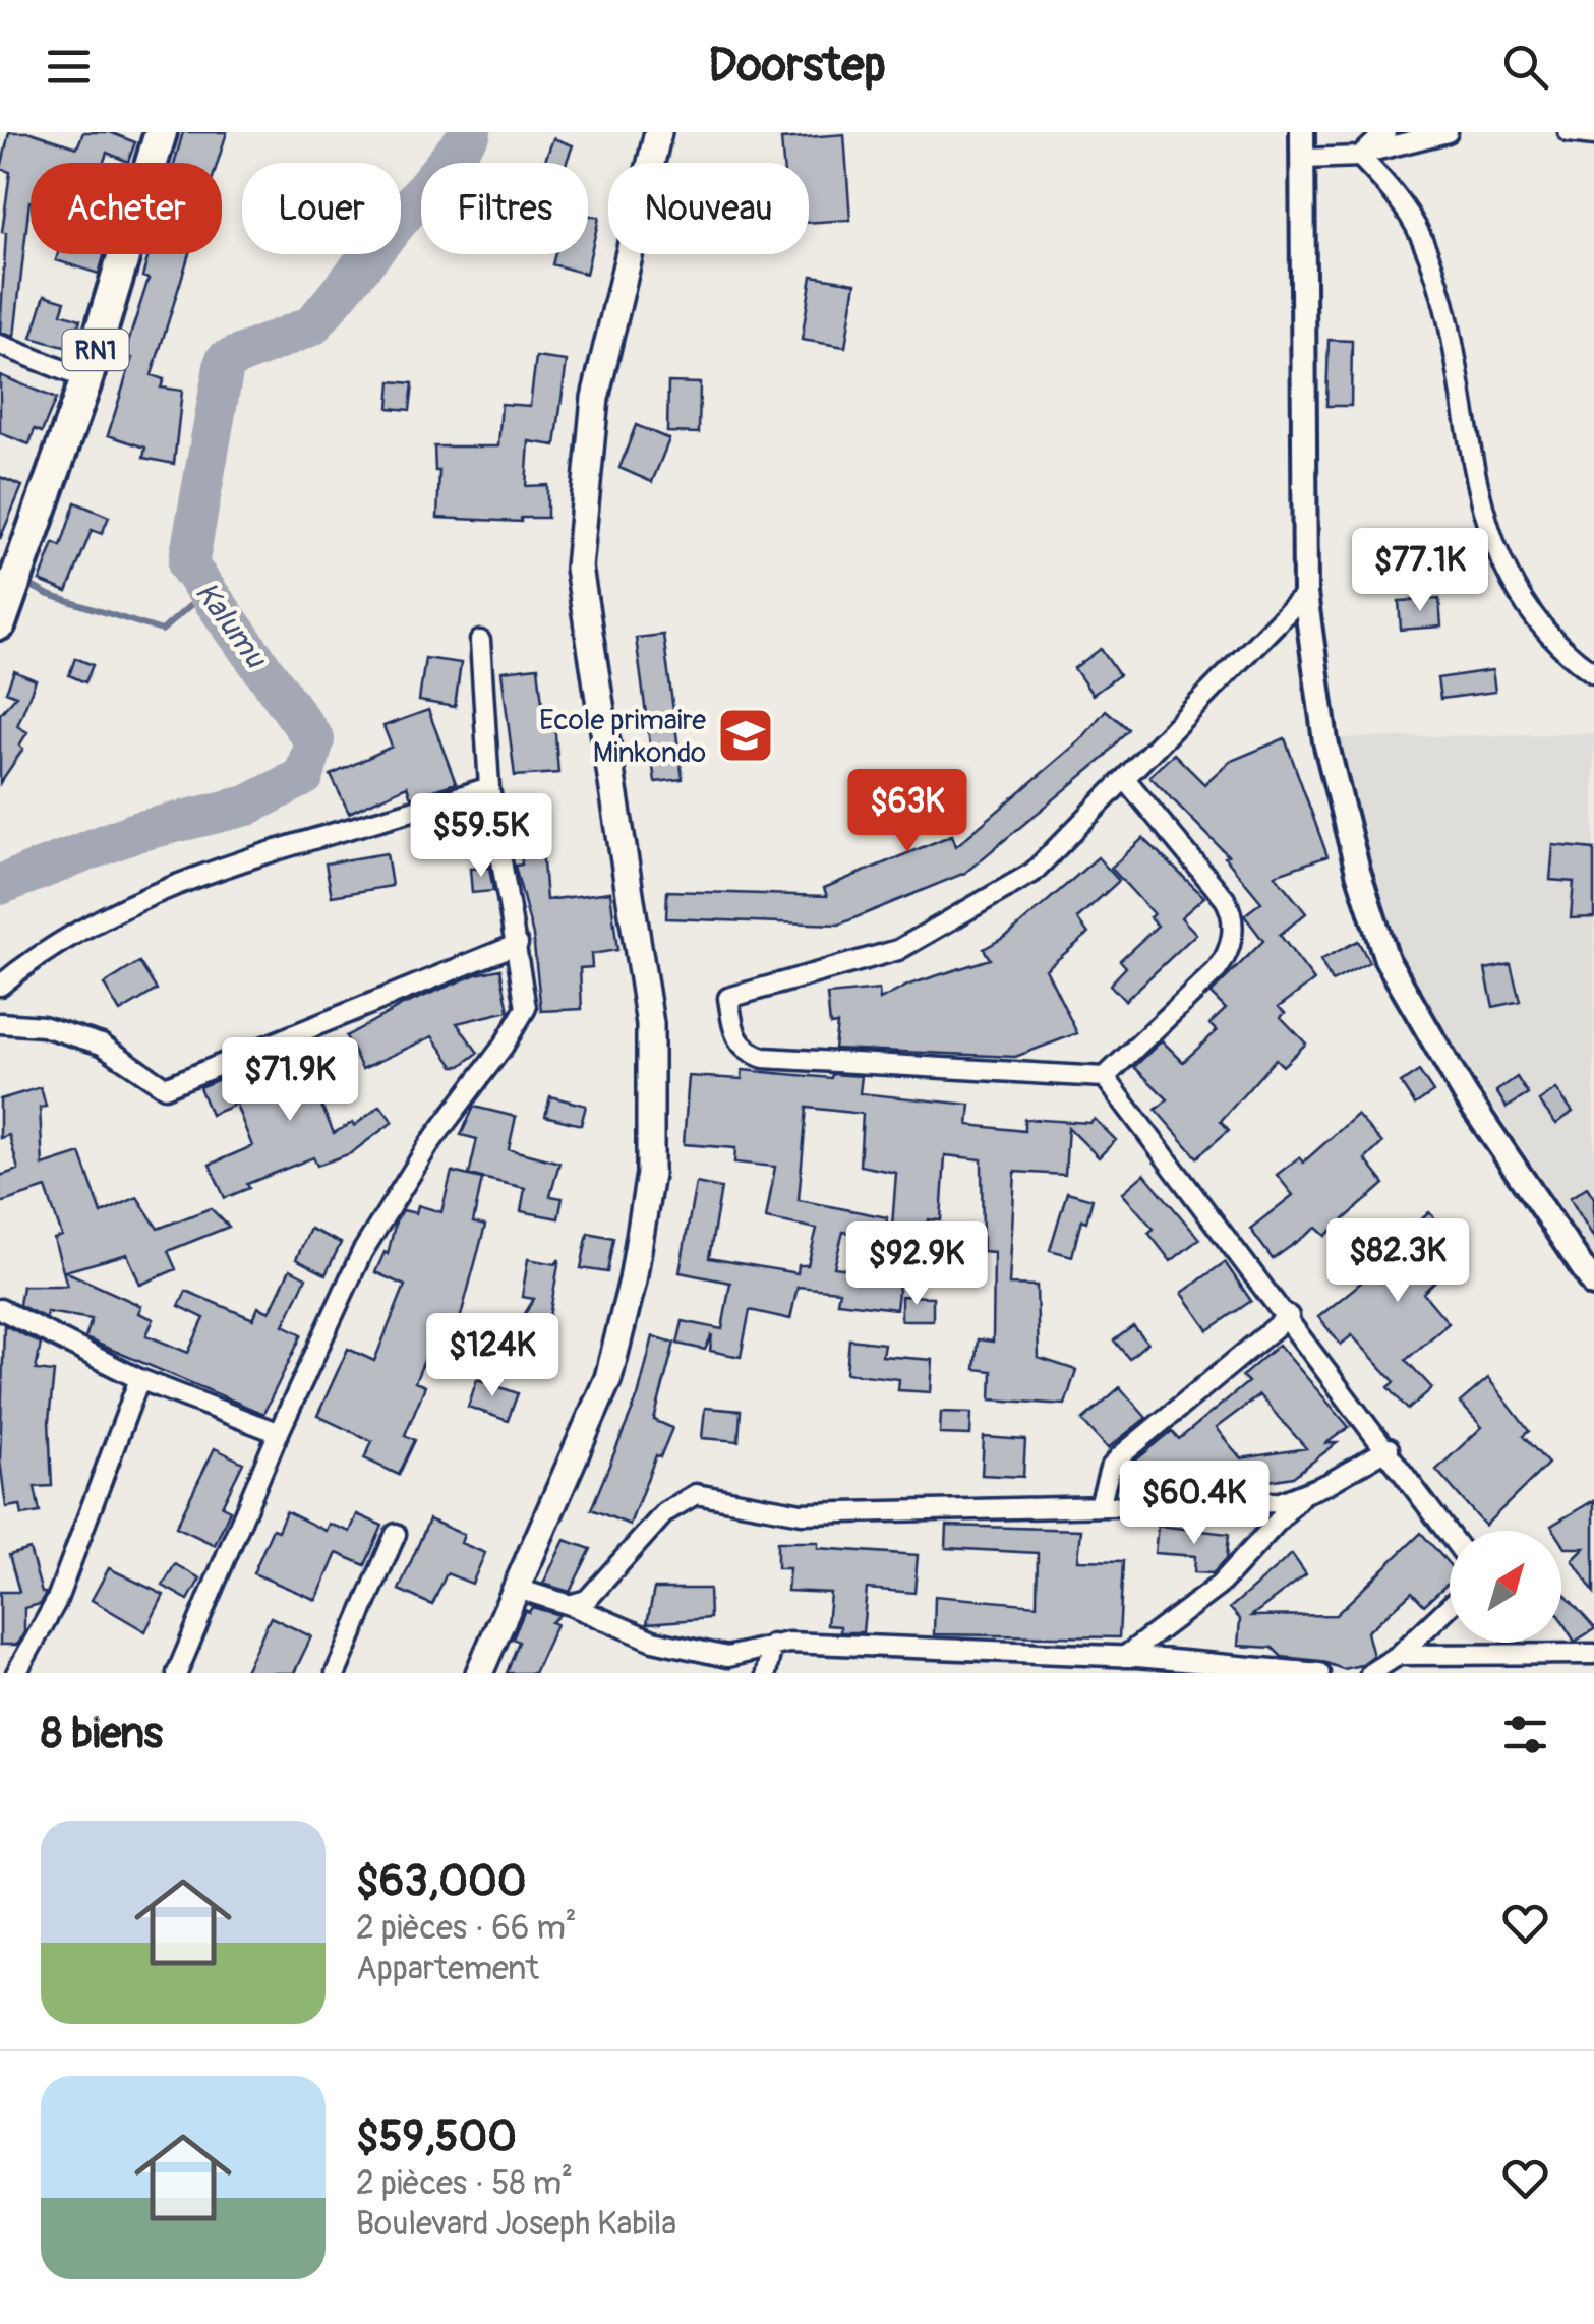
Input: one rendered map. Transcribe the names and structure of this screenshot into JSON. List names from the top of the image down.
{
  "streets": {
    "highway": ["RN1"]
  },
  "water": ["Kalumu"],
  "places": {
    "school or university": ["Ecole primaire Minkondo"]
  },
  "north": "top right",
  "page": {
    "header": "Doorstep",
    "chip": [
      "Acheter",
      "Louer",
      "Filtres",
      "Nouveau"
    ],
    "price": [
      "$77.1K",
      "$63K",
      "$59.5K",
      "$71.9K",
      "$82.3K",
      "$92.9K",
      "$124K",
      "$60.4K"
    ],
    "heading": "8 biens",
    "list": [
      {
        "name": "$63,000",
        "note": "2 pièces · 66 m² · Appartement"
      },
      {
        "name": "$59,500",
        "note": "2 pièces · 58 m² · Boulevard Joseph Kabila"
      }
    ]
  }
}
